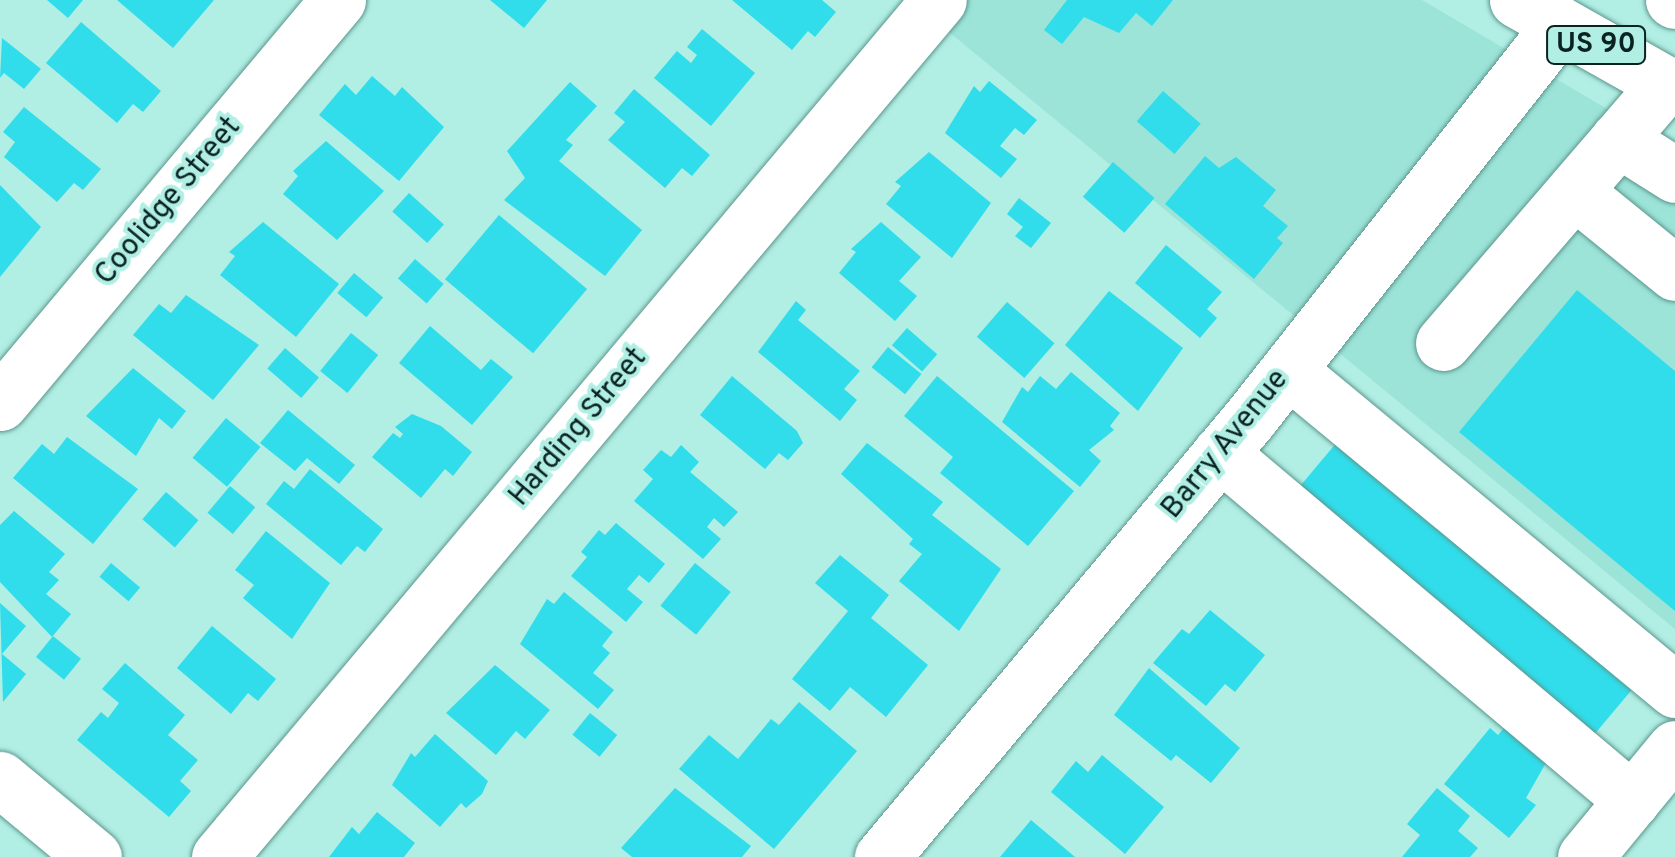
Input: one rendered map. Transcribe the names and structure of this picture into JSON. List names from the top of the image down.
{
  "streets": {
    "street": [
      "US 90",
      "Coolidge Street",
      "Harding Street",
      "Barry Avenue"
    ]
  },
  "crossings": [
    ["US 90", "Barry Avenue"]
  ]
}
